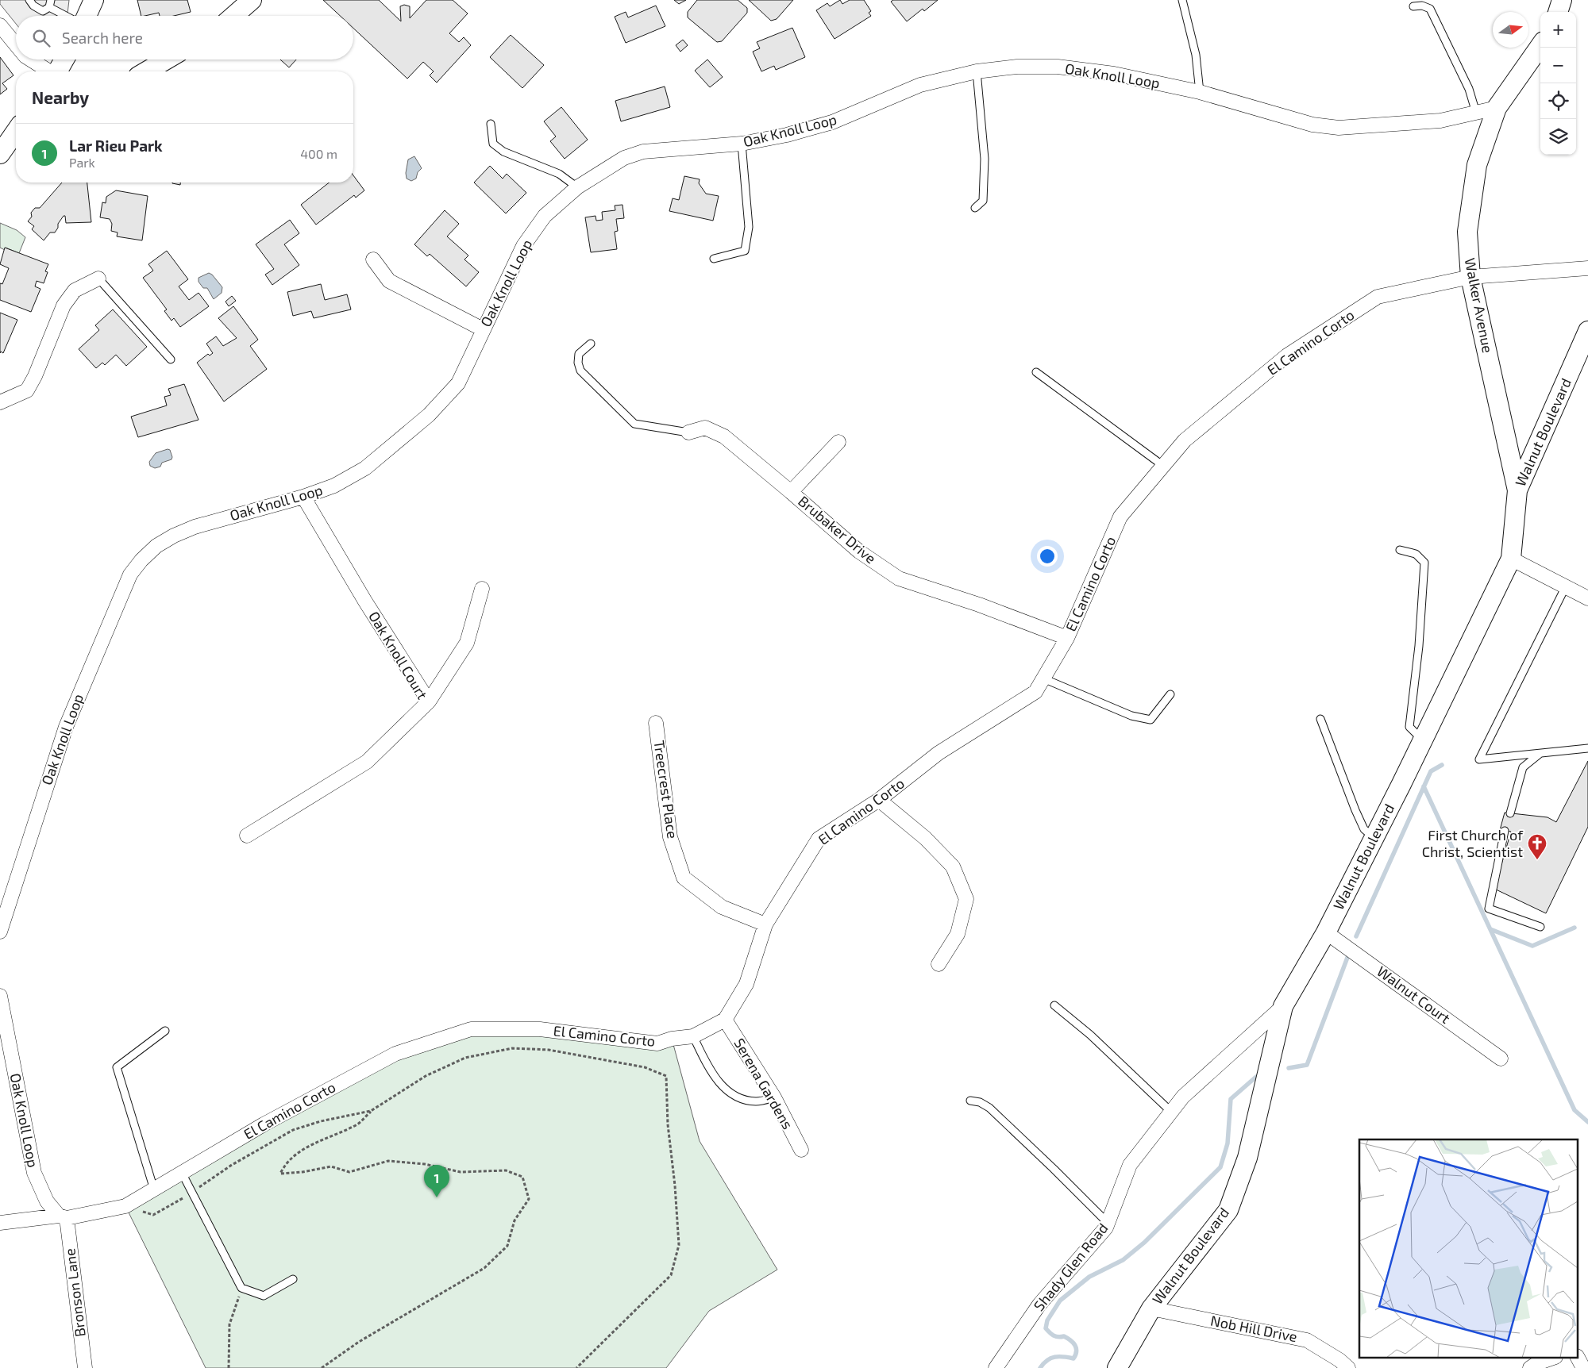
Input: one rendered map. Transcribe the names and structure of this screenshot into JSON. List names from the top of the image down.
{
  "streets": {
    "street": [
      "Oak Knoll Loop",
      "Walker Avenue",
      "El Camino Corto",
      "Walnut Boulevard",
      "Brubaker Drive",
      "Oak Knoll Court",
      "Treecrest Place",
      "Walnut Court",
      "Serena Gardens",
      "Shady Glen Road",
      "Bronson Lane",
      "Nob Hill Drive"
    ]
  },
  "crossings": [
    ["Oak Knoll Loop", "Walker Avenue"],
    ["Oak Knoll Loop", "El Camino Corto"],
    ["Oak Knoll Loop", "Oak Knoll Court"],
    ["Oak Knoll Loop", "Bronson Lane"],
    ["Walker Avenue", "El Camino Corto"],
    ["Walker Avenue", "Walnut Boulevard"],
    ["El Camino Corto", "Brubaker Drive"],
    ["El Camino Corto", "Treecrest Place"],
    ["El Camino Corto", "Serena Gardens"],
    ["El Camino Corto", "Bronson Lane"],
    ["Walnut Boulevard", "Walnut Court"],
    ["Walnut Boulevard", "Shady Glen Road"],
    ["Walnut Boulevard", "Nob Hill Drive"]
  ],
  "places": {
    "church": ["First Church of Christ, Scientist"]
  },
  "north": "right",
  "page": {
    "map_buttons": ["+", "−"],
    "search": "Search here",
    "heading": "Nearby",
    "list": [
      {
        "mark": "1",
        "name": "Lar Rieu Park",
        "note": "Park",
        "value": "400 m"
      }
    ],
    "pins": "1"
  }
}
